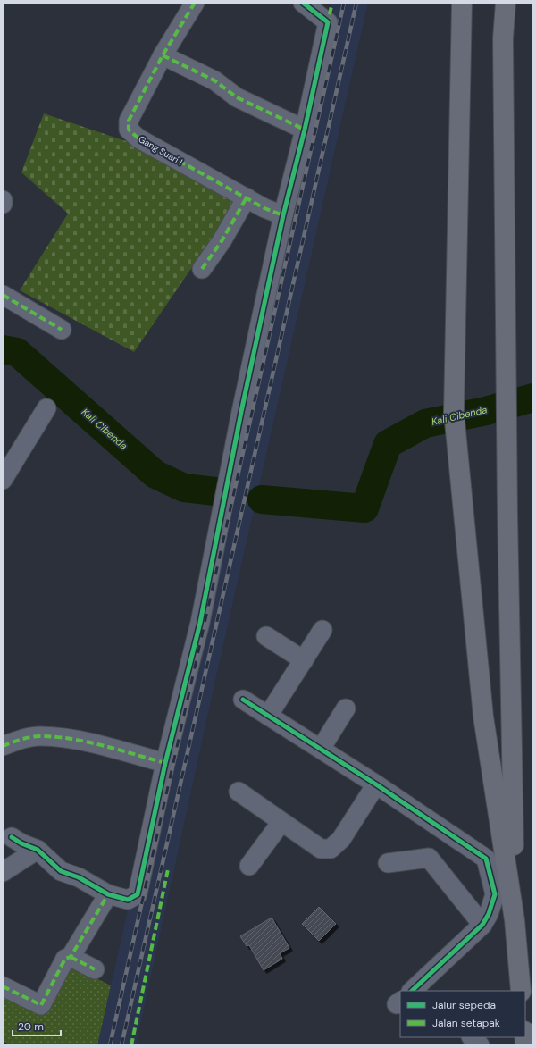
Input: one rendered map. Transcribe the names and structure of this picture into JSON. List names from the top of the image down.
{
  "streets": {
    "street": ["Gang Suari I"]
  },
  "water": ["Kali Cibenda"],
  "legend": ["Jalur sepeda", "Jalan setapak"],
  "scale_bar": "20 m"
}
